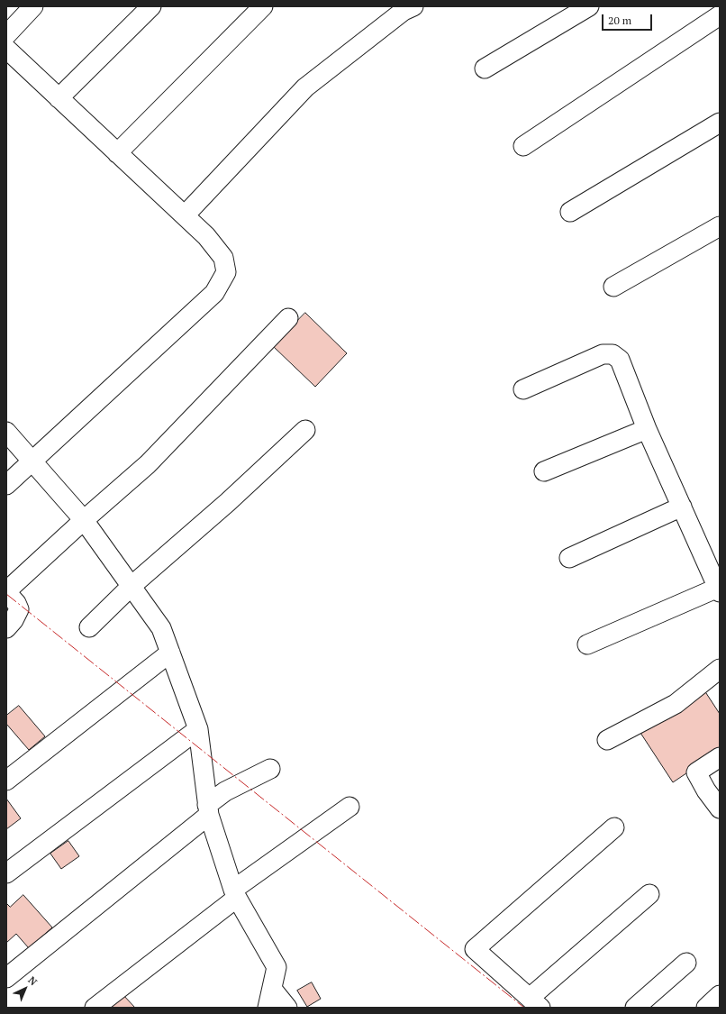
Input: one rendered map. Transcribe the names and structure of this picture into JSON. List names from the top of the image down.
{
  "scale_bar": "20 m",
  "north": "top right"
}
